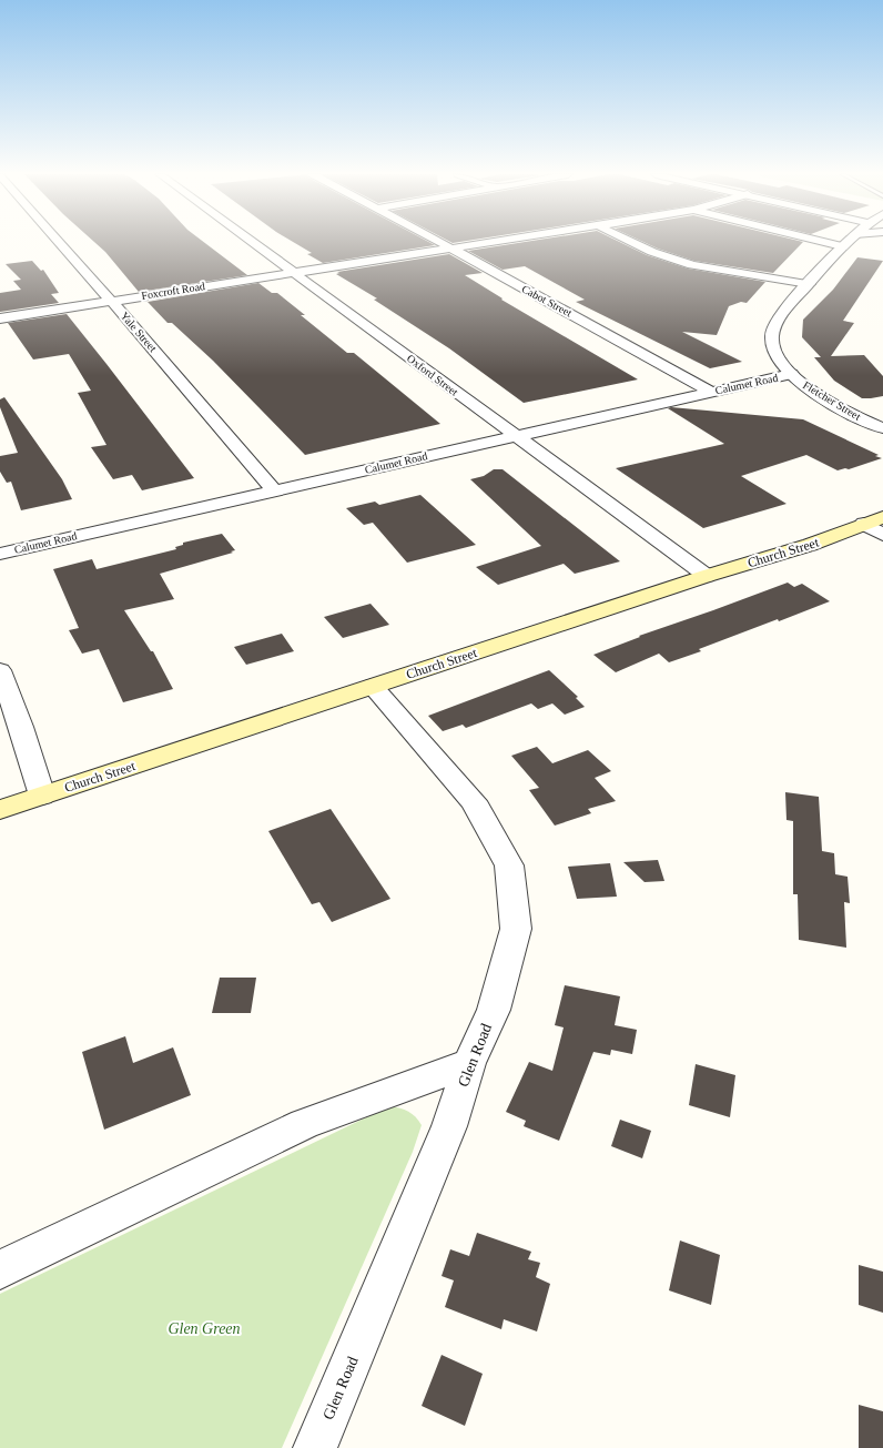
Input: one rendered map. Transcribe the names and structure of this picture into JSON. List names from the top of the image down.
{
  "streets": {
    "main road": ["Church Street"],
    "street": [
      "Foxcroft Road",
      "Cabot Street",
      "Yale Street",
      "Oxford Street",
      "Calumet Road",
      "Fletcher Street",
      "Glen Road"
    ]
  },
  "crossings": [
    ["Foxcroft Road", "Cabot Street"],
    ["Foxcroft Road", "Yale Street"],
    ["Foxcroft Road", "Oxford Street"],
    ["Cabot Street", "Calumet Road"],
    ["Yale Street", "Calumet Road"],
    ["Oxford Street", "Calumet Road"],
    ["Oxford Street", "Church Street"],
    ["Calumet Road", "Fletcher Street"],
    ["Church Street", "Glen Road"]
  ],
  "parks": ["Glen Green"]
}
